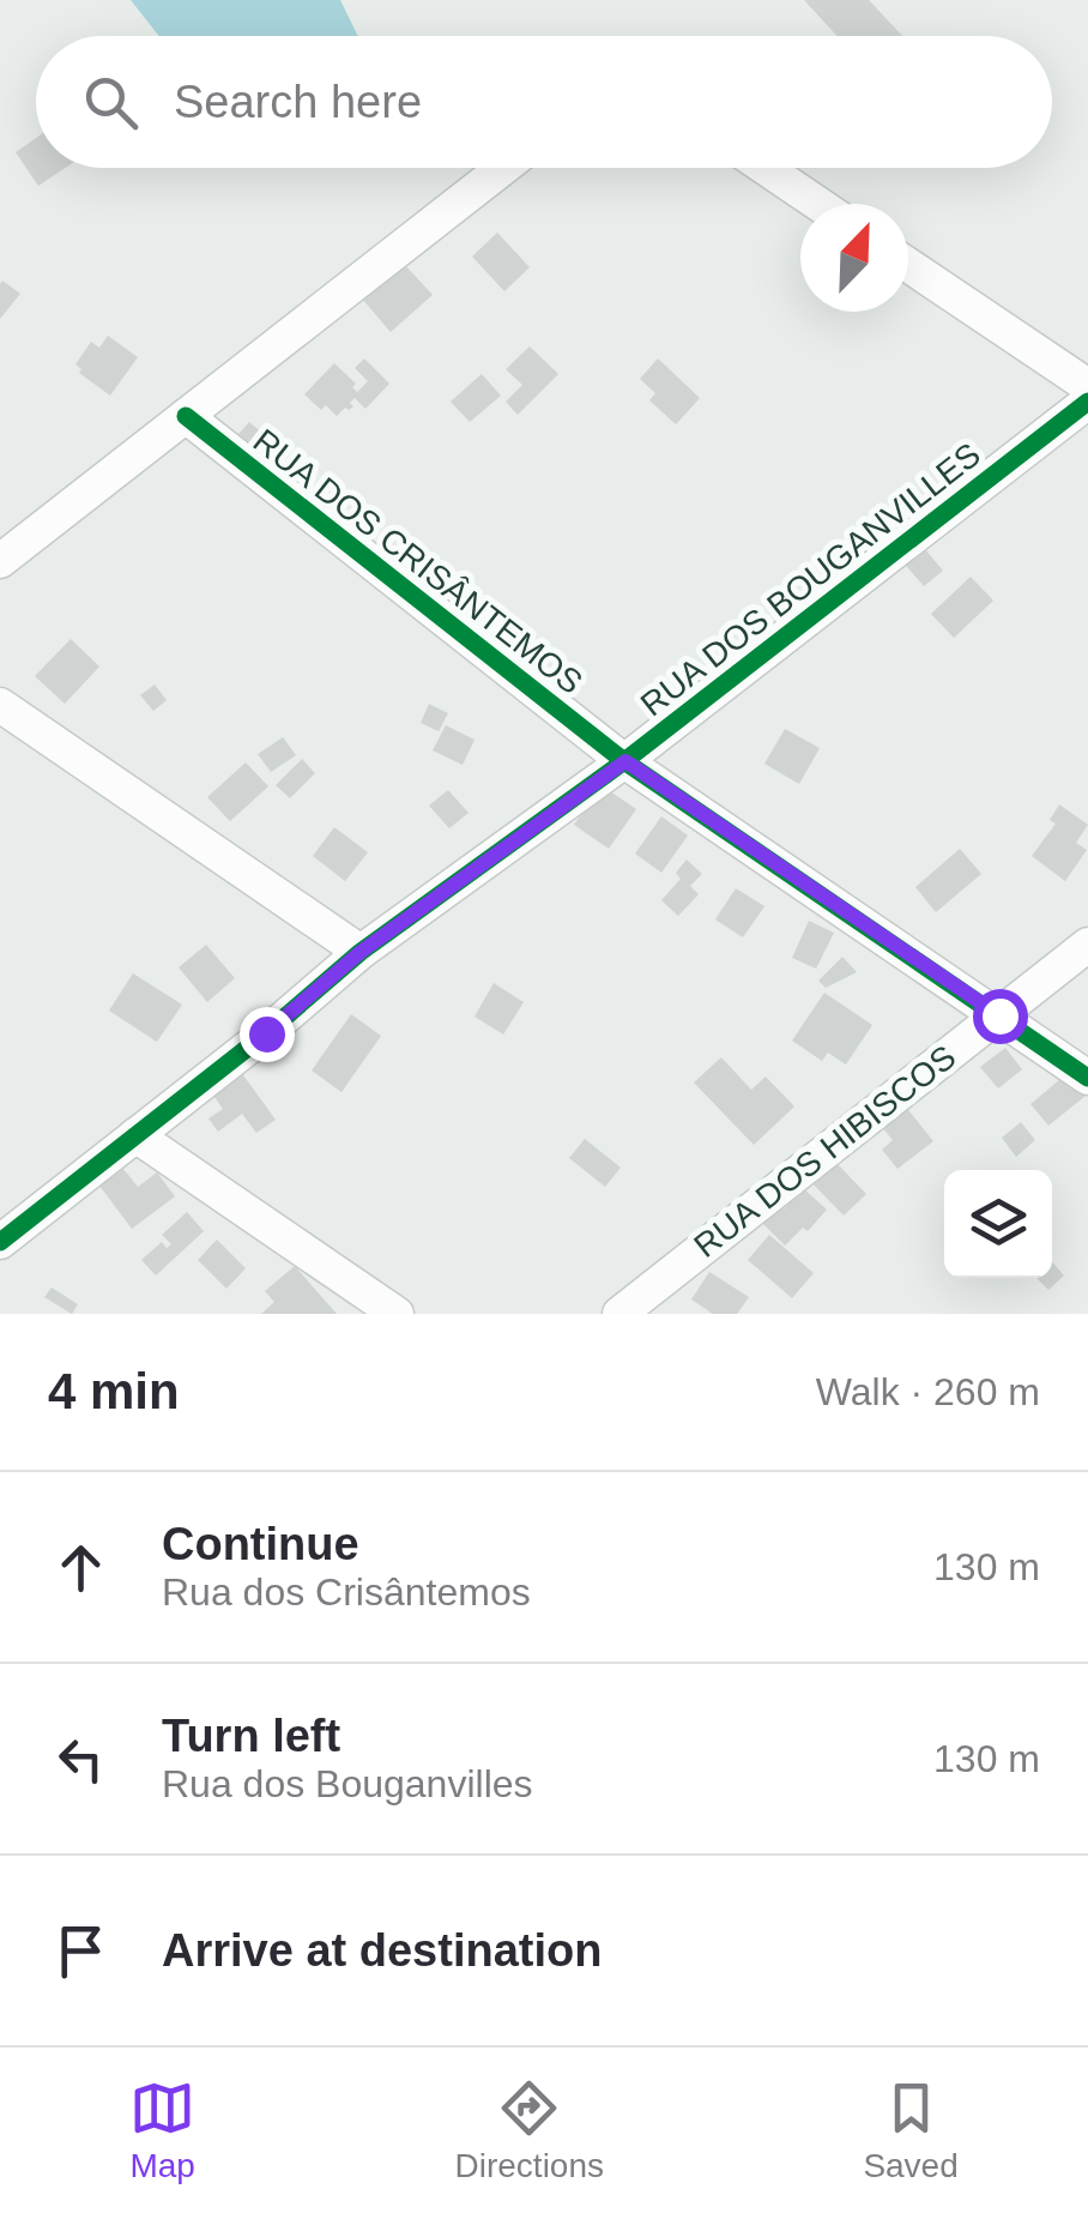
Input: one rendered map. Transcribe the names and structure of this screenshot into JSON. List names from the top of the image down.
{
  "streets": {
    "street": ["RUA DOS CRISÂNTEMOS", "RUA DOS BOUGANVILLES", "RUA DOS HIBISCOS"]
  },
  "crossings": [
    ["RUA DOS CRISÂNTEMOS", "RUA DOS BOUGANVILLES"],
    ["RUA DOS CRISÂNTEMOS", "RUA DOS HIBISCOS"]
  ],
  "north": "top right",
  "page": {
    "search": "Search here",
    "heading": ["4 min", "Walk · 260 m"],
    "list": [
      ["Continue", "Rua dos Crisântemos", "130 m"],
      ["Turn left", "Rua dos Bouganvilles", "130 m"],
      "Arrive at destination"
    ],
    "nav": ["Map", "Directions", "Saved"]
  }
}
